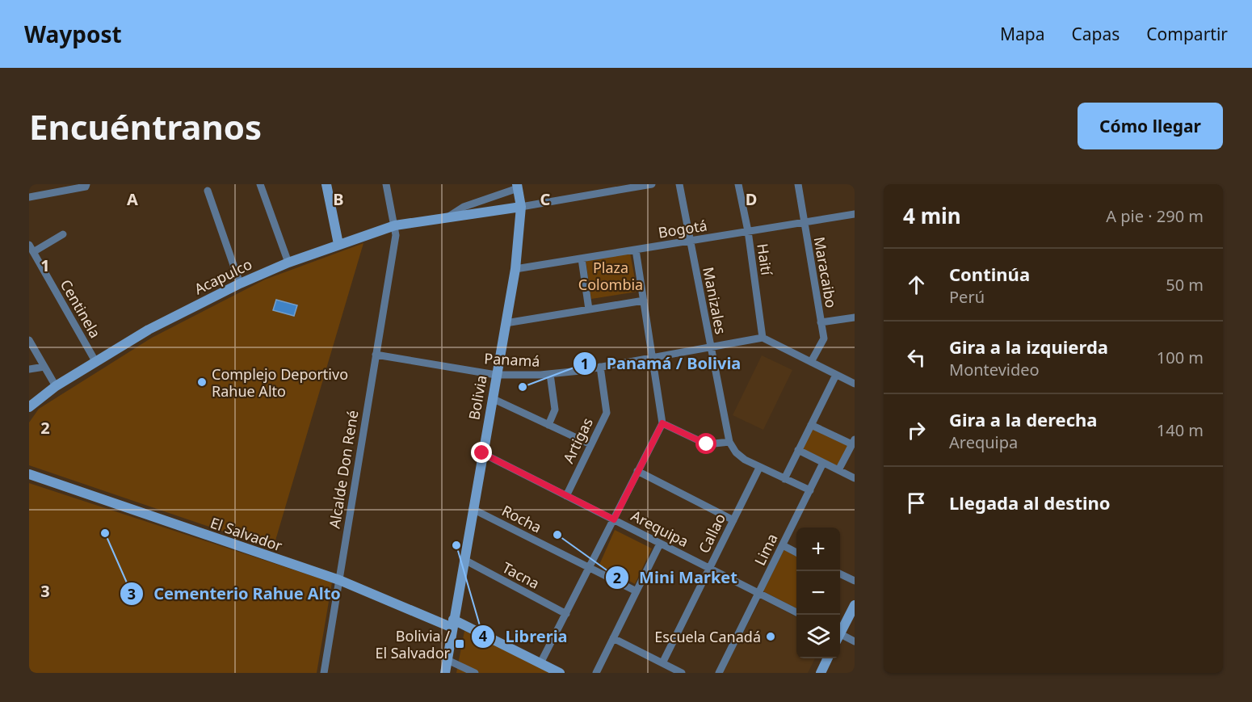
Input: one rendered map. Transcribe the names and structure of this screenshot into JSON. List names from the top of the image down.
{
  "streets": {
    "street": [
      "Bogotá",
      "Haití",
      "Maracaibo",
      "Acapulco",
      "Manizales",
      "Centinela",
      "Panamá",
      "Bolivia",
      "Artigas",
      "Alcalde Don René",
      "Rocha",
      "Arequipa",
      "Callao",
      "El Salvador",
      "Lima",
      "Tacna"
    ]
  },
  "crossings": [
    ["Bogotá", "Haití"],
    ["Bogotá", "Maracaibo"],
    ["Bogotá", "Manizales"],
    ["Bogotá", "Bolivia"],
    ["Haití", "Panamá"],
    ["Acapulco", "Centinela"],
    ["Acapulco", "Bolivia"],
    ["Acapulco", "Alcalde Don René"],
    ["Manizales", "Panamá"],
    ["Panamá", "Bolivia"],
    ["Panamá", "Artigas"],
    ["Panamá", "Alcalde Don René"],
    ["Bolivia", "Rocha"],
    ["Bolivia", "Arequipa"],
    ["Bolivia", "El Salvador"],
    ["Bolivia", "Tacna"],
    ["Artigas", "Arequipa"],
    ["Alcalde Don René", "El Salvador"],
    ["Arequipa", "Callao"],
    ["Arequipa", "Lima"]
  ],
  "parks": ["Plaza Colombia"],
  "places": {
    "other": [
      "Complejo Deportivo Rahue Alto",
      "Panamá / Bolivia",
      "Cementerio Rahue Alto",
      "Mini Market",
      "Libreria",
      "Escuela Canadá"
    ],
    "transit": ["Bolivia / El Salvador"]
  },
  "page": {
    "header": "Waypost",
    "nav": ["Mapa", "Capas", "Compartir"],
    "buttons": "Cómo llegar",
    "title": "Encuéntranos",
    "heading": ["4 min", "A pie · 290 m"],
    "list": [
      ["Continúa", "Perú", "50 m"],
      ["Gira a la izquierda", "Montevideo", "100 m"],
      ["Gira a la derecha", "Arequipa", "140 m"],
      "Llegada al destino"
    ],
    "map_buttons": ["+", "−"]
  },
  "grid": {
    "columns": [
      "A",
      "B",
      "C",
      "D"
    ],
    "rows": ["1", "2", "3"]
  }
}
